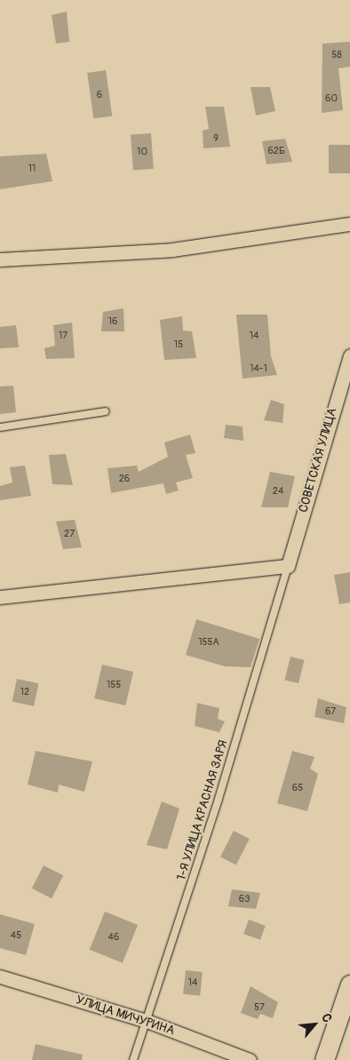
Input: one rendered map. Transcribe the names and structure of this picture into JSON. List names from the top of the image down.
{
  "streets": {
    "street": ["СОВЕТСКАЯ УЛИЦА", "УЛИЦА МИЧУРИНА"],
    "lane": ["1-Я УЛИЦА КРАСНАЯ ЗАРЯ"]
  },
  "crossings": [
    ["СОВЕТСКАЯ УЛИЦА", "1-Я УЛИЦА КРАСНАЯ ЗАРЯ"],
    ["1-Я УЛИЦА КРАСНАЯ ЗАРЯ", "УЛИЦА МИЧУРИНА"]
  ],
  "house_numbers": [
    "58",
    "6",
    "60",
    "9",
    "62Б",
    "10",
    "11",
    "16",
    "17",
    "14",
    "15",
    "14-1",
    "26",
    "24",
    "27",
    "155А",
    "155",
    "12",
    "67",
    "65",
    "63",
    "45",
    "46",
    "14",
    "57"
  ],
  "north": "top right"
}
